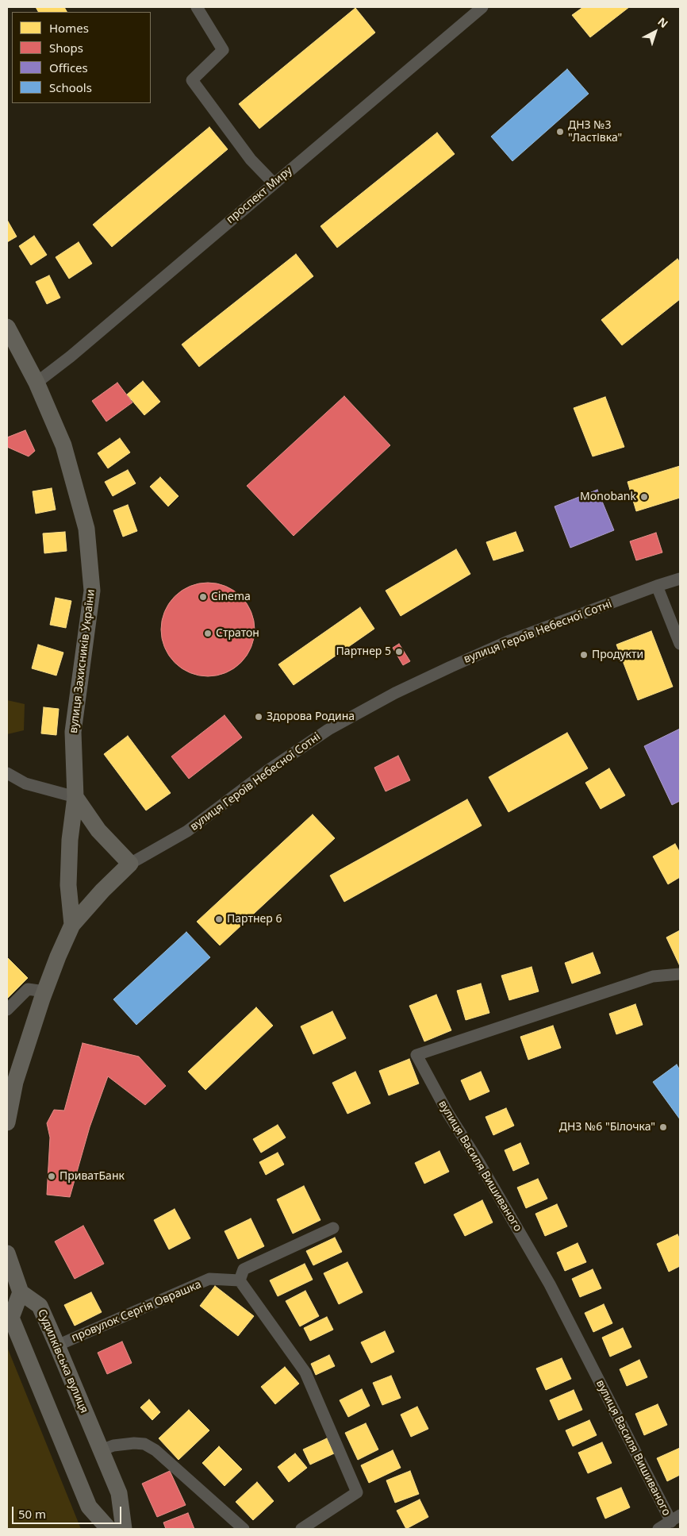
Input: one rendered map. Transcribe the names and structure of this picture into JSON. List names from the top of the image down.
{
  "streets": {
    "main road": ["вулиця Героїв Небесної Сотні", "вулиця Захисників України", "Судилківська вулиця"],
    "street": ["проспект Миру", "вулиця Василя Вишиваного", "провулок Сергія Оврашка"]
  },
  "crossings": [
    ["проспект Миру", "вулиця Захисників України"],
    ["вулиця Героїв Небесної Сотні", "вулиця Захисників України"],
    ["провулок Сергія Оврашка", "Судилківська вулиця"]
  ],
  "places": [
    "ДНЗ №3 \"Ластівка\"",
    "Monobank",
    "Cinema",
    "Стратон",
    "Партнер 5",
    "Продукти",
    "Здорова Родина",
    "Партнер 6",
    "ДНЗ №6 \"Білочка\"",
    "ПриватБанк"
  ],
  "legend": [
    "Homes",
    "Shops",
    "Offices",
    "Schools"
  ],
  "scale_bar": "50 m",
  "north": "top right"
}
